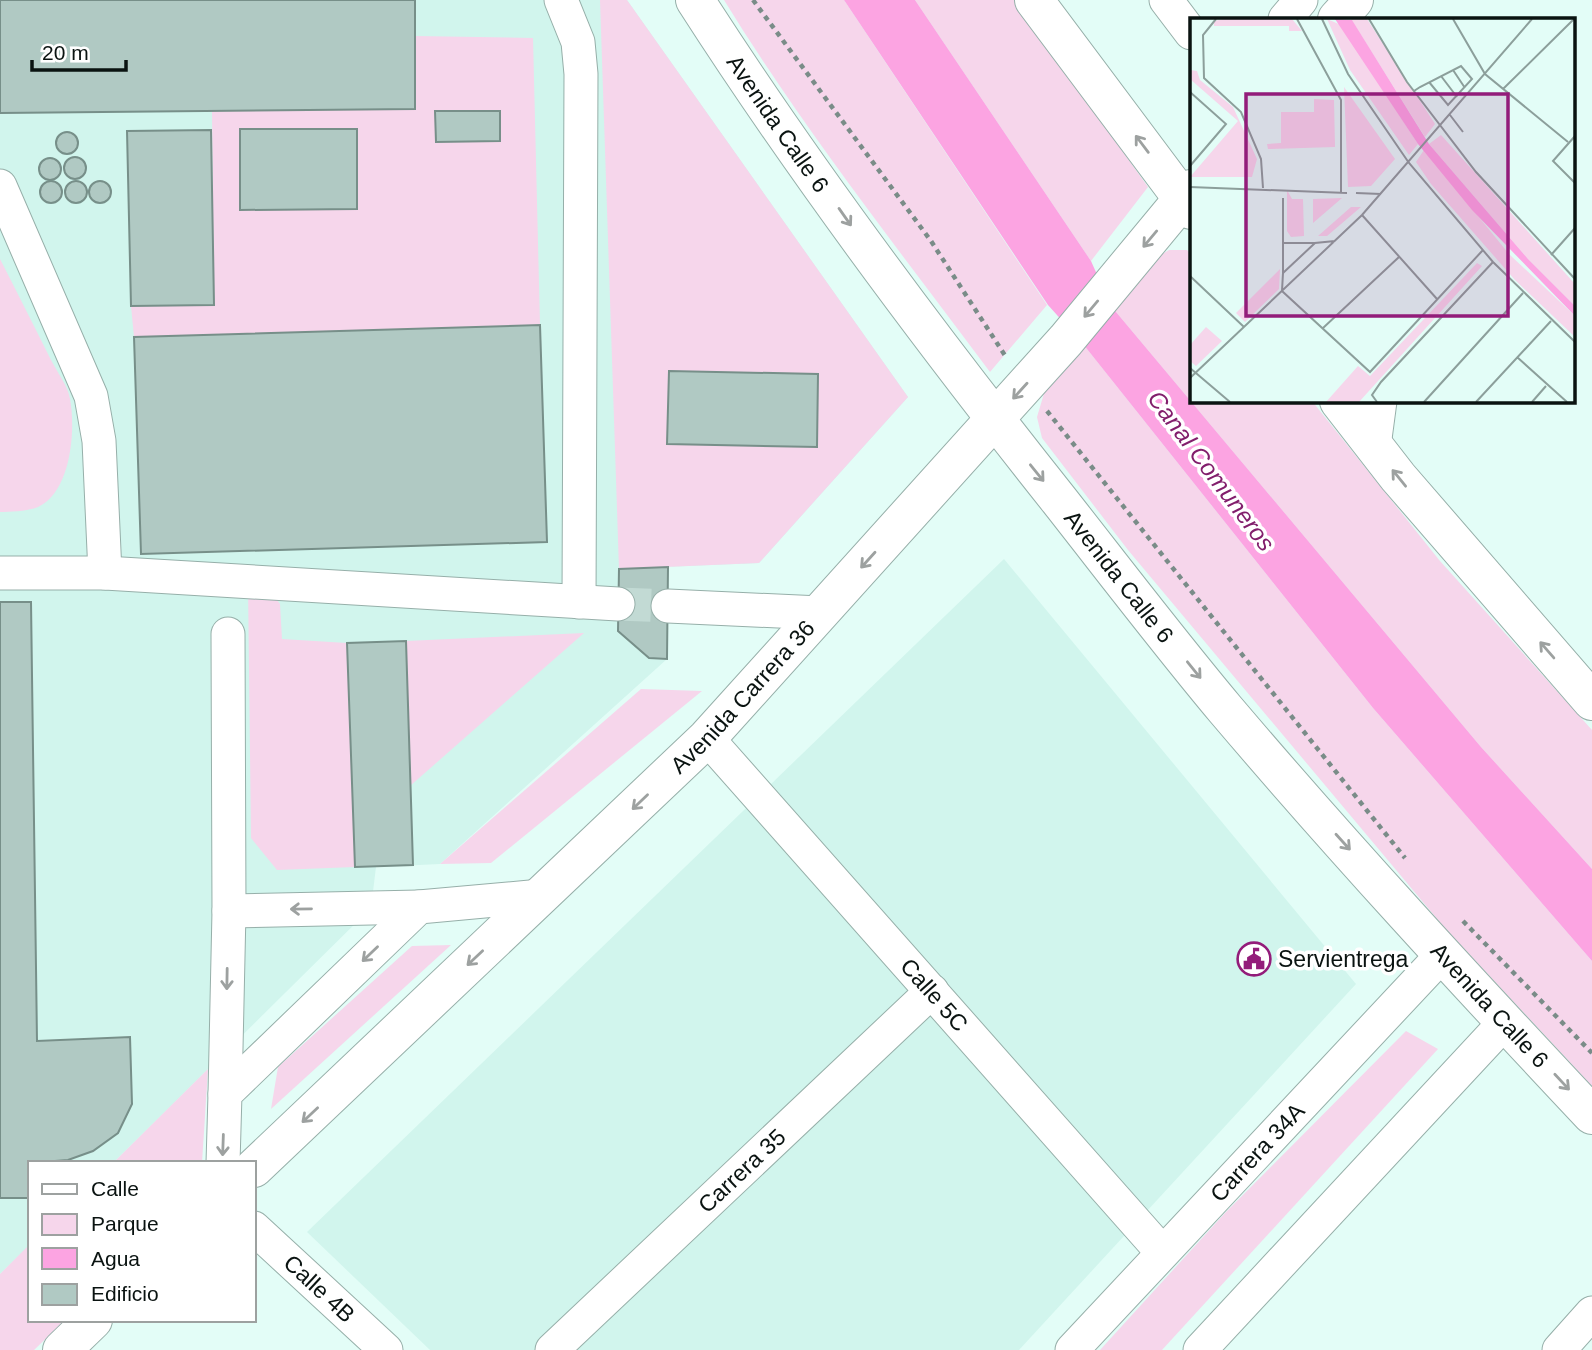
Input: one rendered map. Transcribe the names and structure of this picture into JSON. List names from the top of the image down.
{
  "streets": {
    "main road": ["Avenida Calle 6", "Avenida Carrera 36"],
    "street": [
      "Calle 5C",
      "Carrera 34A",
      "Carrera 35",
      "Calle 4B"
    ]
  },
  "crossings": [
    ["Avenida Calle 6", "Avenida Carrera 36"],
    ["Avenida Calle 6", "Carrera 34A"],
    ["Avenida Carrera 36", "Calle 5C"],
    ["Calle 5C", "Carrera 34A"],
    ["Calle 5C", "Carrera 35"]
  ],
  "one_way": ["Avenida Carrera 36"],
  "water": ["Canal Comuneros"],
  "places": {
    "public building": ["Servientrega"]
  },
  "legend": [
    "Calle",
    "Parque",
    "Agua",
    "Edificio"
  ],
  "scale_bar": "20 m"
}
